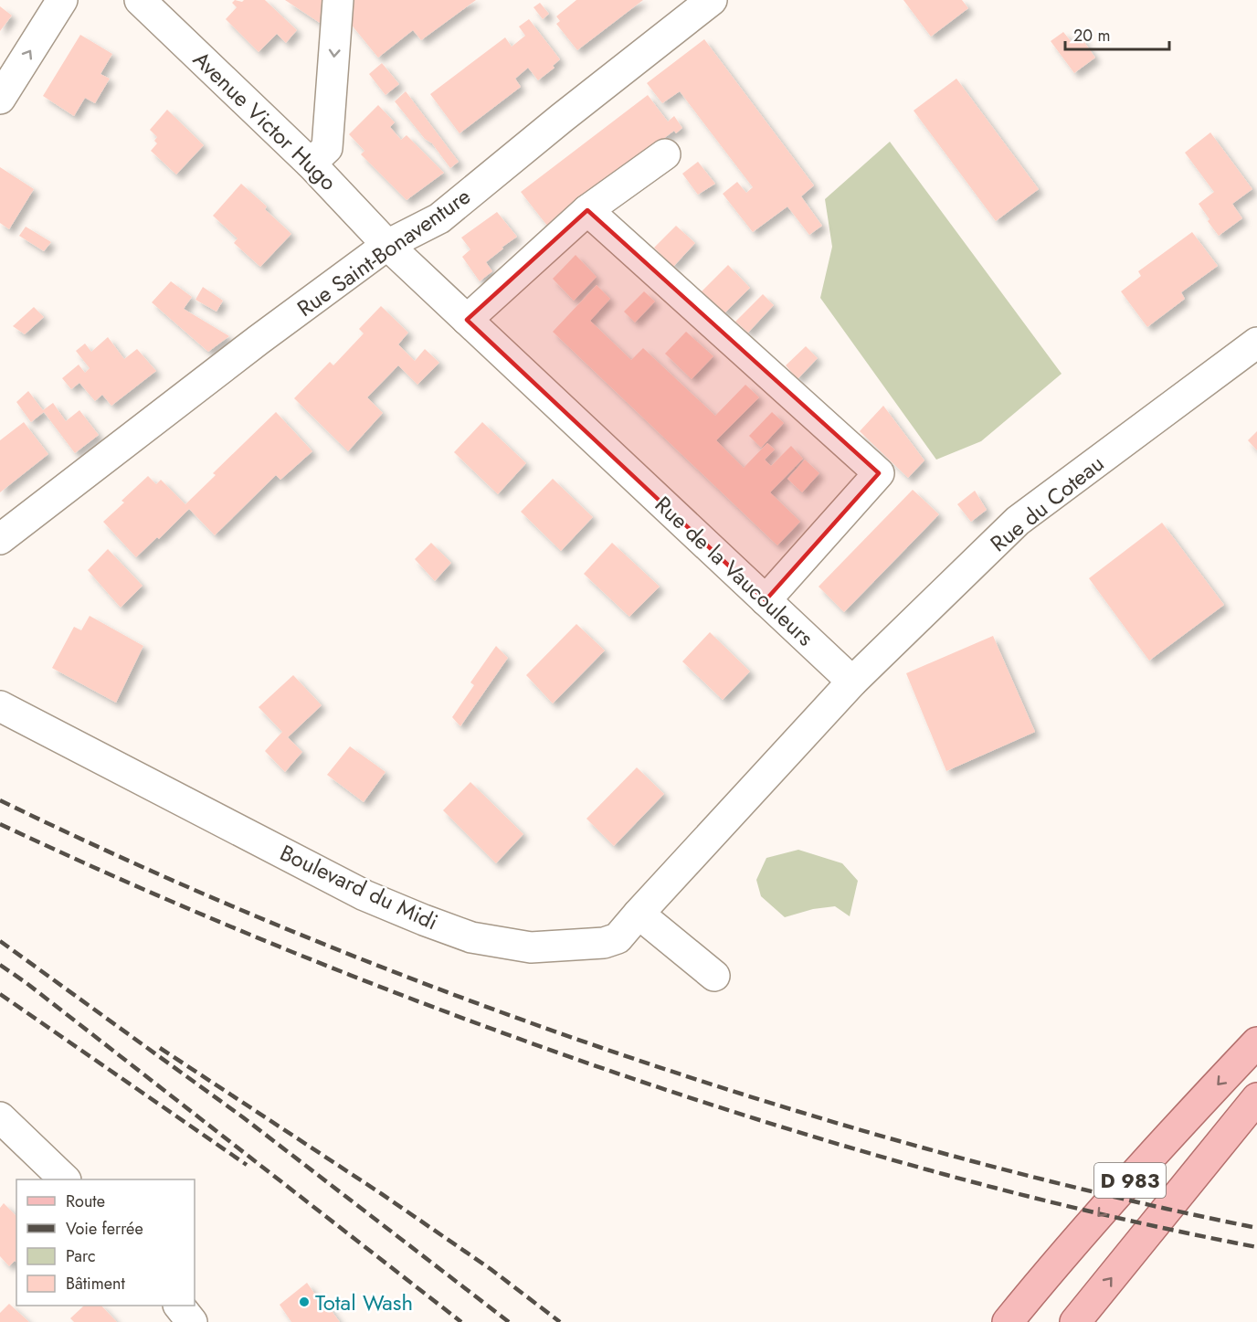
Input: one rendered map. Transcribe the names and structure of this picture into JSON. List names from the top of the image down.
{
  "streets": {
    "main road": ["D 983"],
    "street": [
      "Avenue Victor Hugo",
      "Rue Saint-Bonaventure",
      "Rue du Coteau",
      "Rue de la Vaucouleurs",
      "Boulevard du Midi"
    ]
  },
  "crossings": [
    ["Avenue Victor Hugo", "Rue Saint-Bonaventure"],
    ["Avenue Victor Hugo", "Rue de la Vaucouleurs"],
    ["Rue Saint-Bonaventure", "Rue de la Vaucouleurs"],
    ["Rue du Coteau", "Rue de la Vaucouleurs"]
  ],
  "places": ["Total Wash"],
  "legend": [
    "Route",
    "Voie ferrée",
    "Parc",
    "Bâtiment"
  ],
  "scale_bar": "20 m"
}
